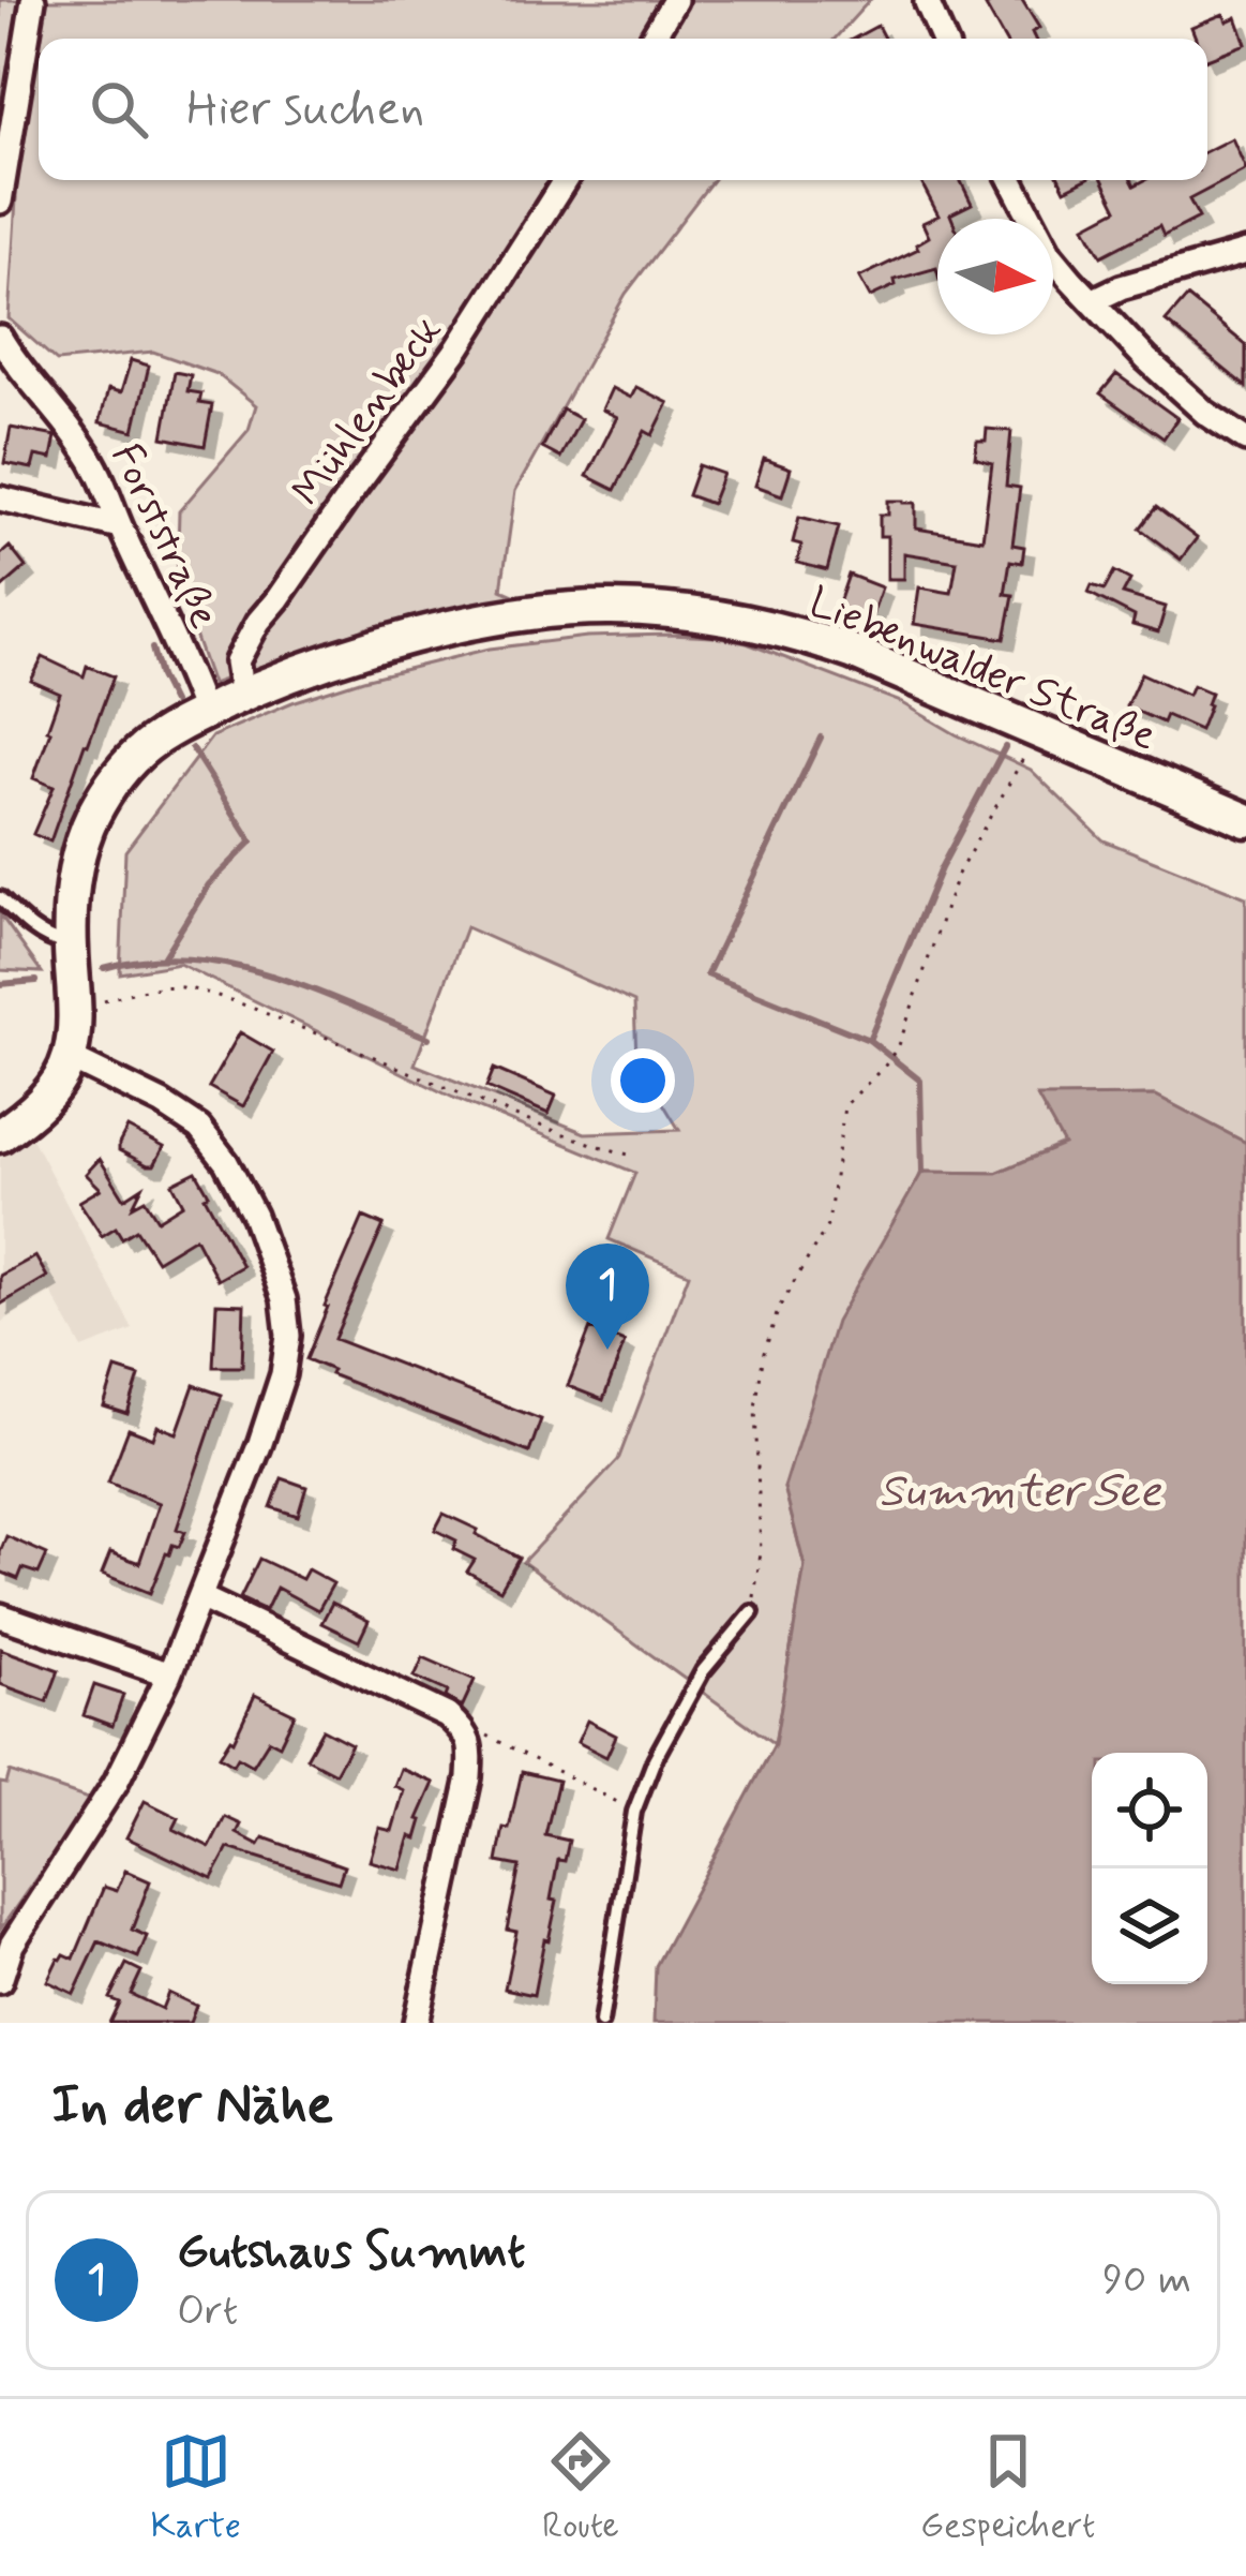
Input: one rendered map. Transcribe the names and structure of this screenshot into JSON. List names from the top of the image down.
{
  "streets": {
    "main road": ["Liebenwalder Straße"],
    "street": ["Mühlenbeck", "Forststraße"]
  },
  "crossings": [
    ["Mühlenbeck", "Liebenwalder Straße"],
    ["Forststraße", "Liebenwalder Straße"]
  ],
  "water": ["Summter See"],
  "north": "right",
  "page": {
    "search": "Hier suchen",
    "pins": "1",
    "heading": "In der Nähe",
    "list": [
      {
        "mark": "1",
        "name": "Gutshaus Summt",
        "note": "Ort",
        "value": "90 m"
      }
    ],
    "nav": ["Karte", "Route", "Gespeichert"]
  }
}
